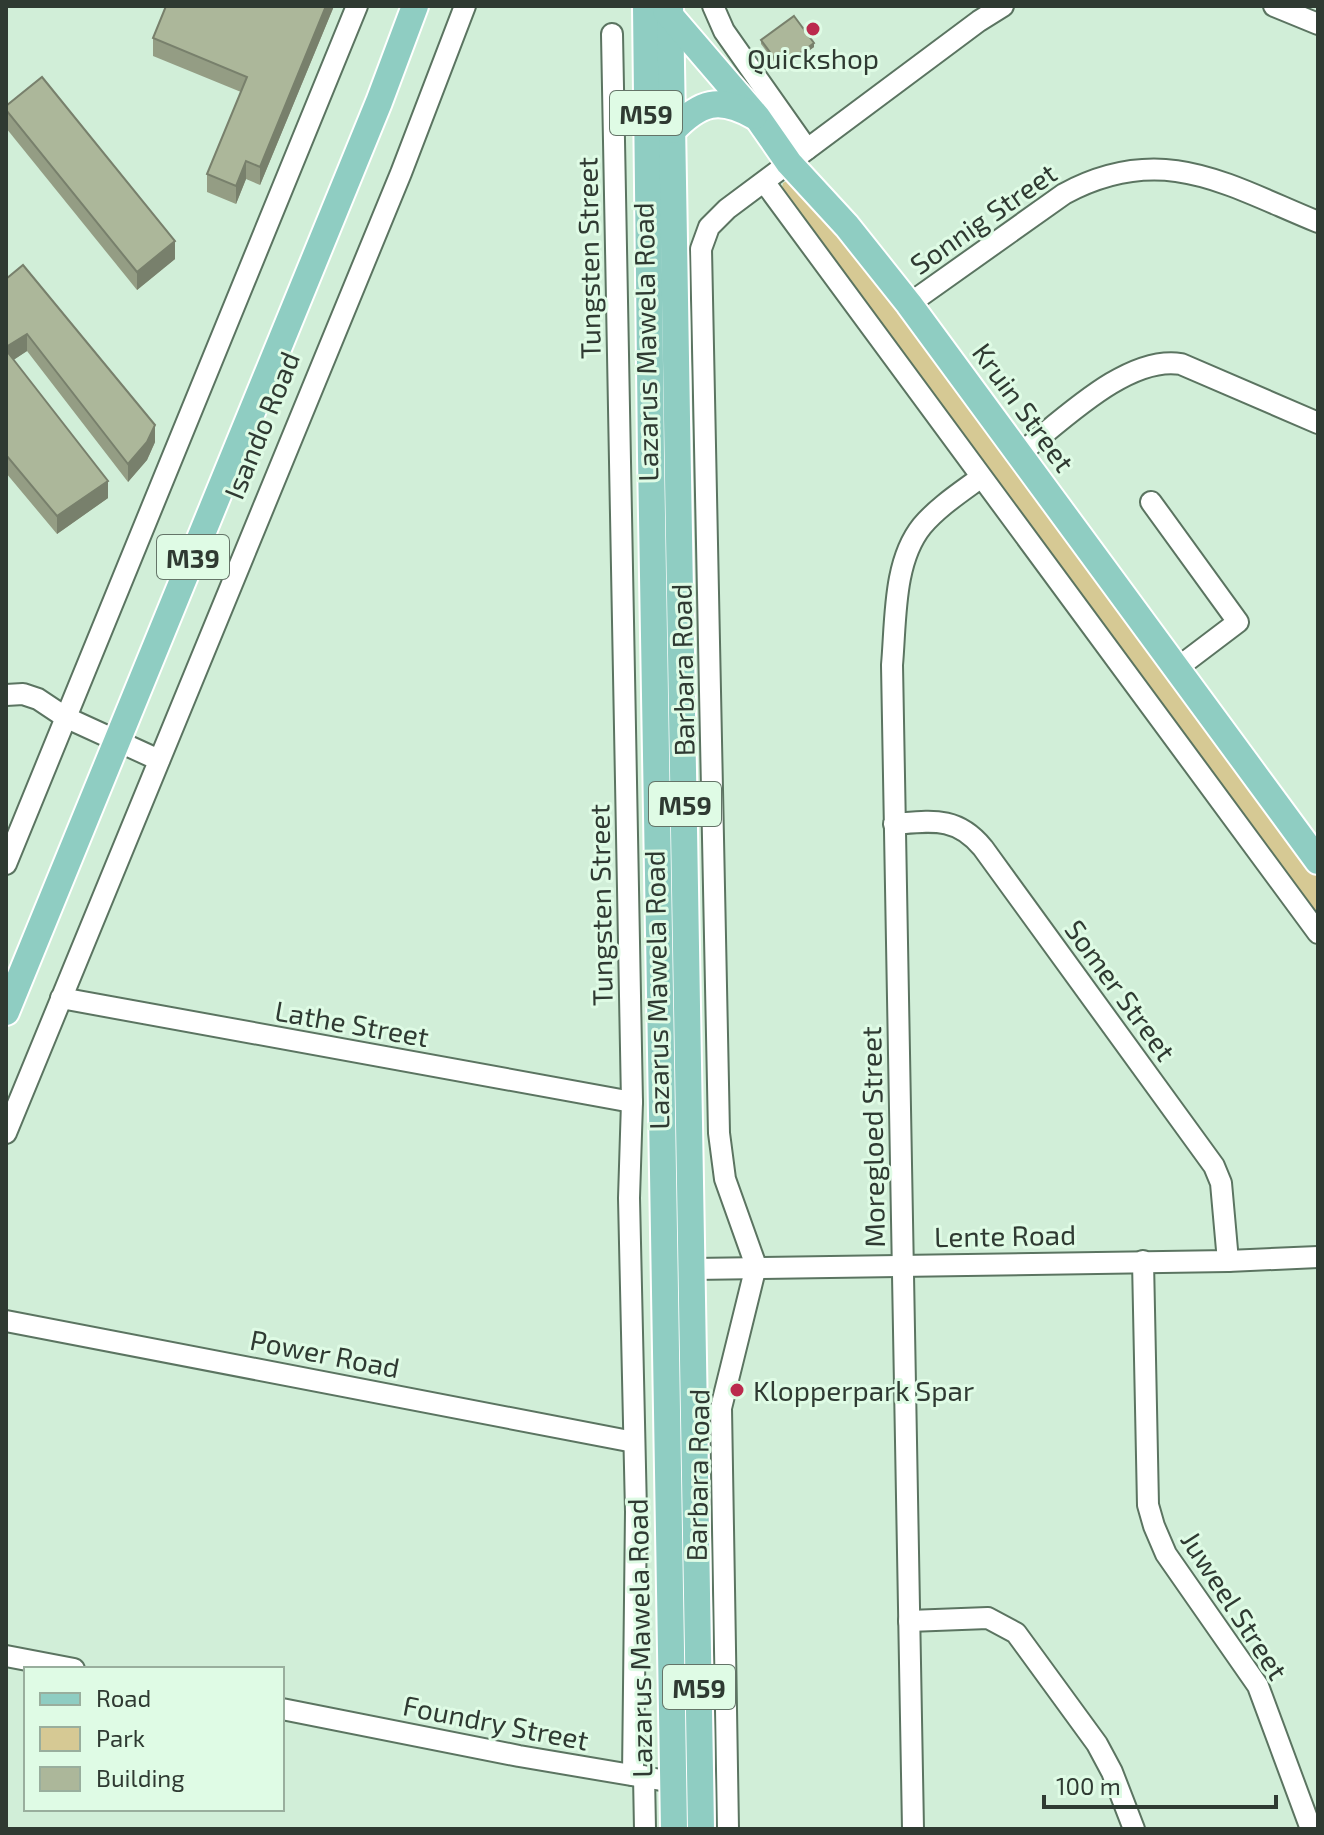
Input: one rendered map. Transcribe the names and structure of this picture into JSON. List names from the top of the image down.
{
  "streets": {
    "main road": [
      "M59",
      "Lazarus Mawela Road",
      "Kruin Street",
      "Isando Road",
      "M39"
    ],
    "street": [
      "Sonnig Street",
      "Tungsten Street",
      "Barbara Road",
      "Somer Street",
      "Lathe Street",
      "Moregloed Street",
      "Lente Road",
      "Power Road",
      "Juweel Street",
      "Foundry Street"
    ]
  },
  "crossings": [
    ["Sonnig Street", "Kruin Street"],
    ["Tungsten Street", "Lathe Street"],
    ["Tungsten Street", "Power Road"],
    ["Tungsten Street", "Foundry Street"],
    ["Lazarus Mawela Road", "Kruin Street"],
    ["Lazarus Mawela Road", "Lente Road"],
    ["Lazarus Mawela Road", "Foundry Street"],
    ["Kruin Street", "Barbara Road"],
    ["Isando Road", "Lathe Street"],
    ["Barbara Road", "Lente Road"],
    ["Somer Street", "Moregloed Street"],
    ["Somer Street", "Lente Road"],
    ["Moregloed Street", "Lente Road"],
    ["Lente Road", "Juweel Street"]
  ],
  "places": ["Quickshop", "Klopperpark Spar"],
  "legend": ["Road", "Park", "Building"],
  "scale_bar": "100 m"
}
